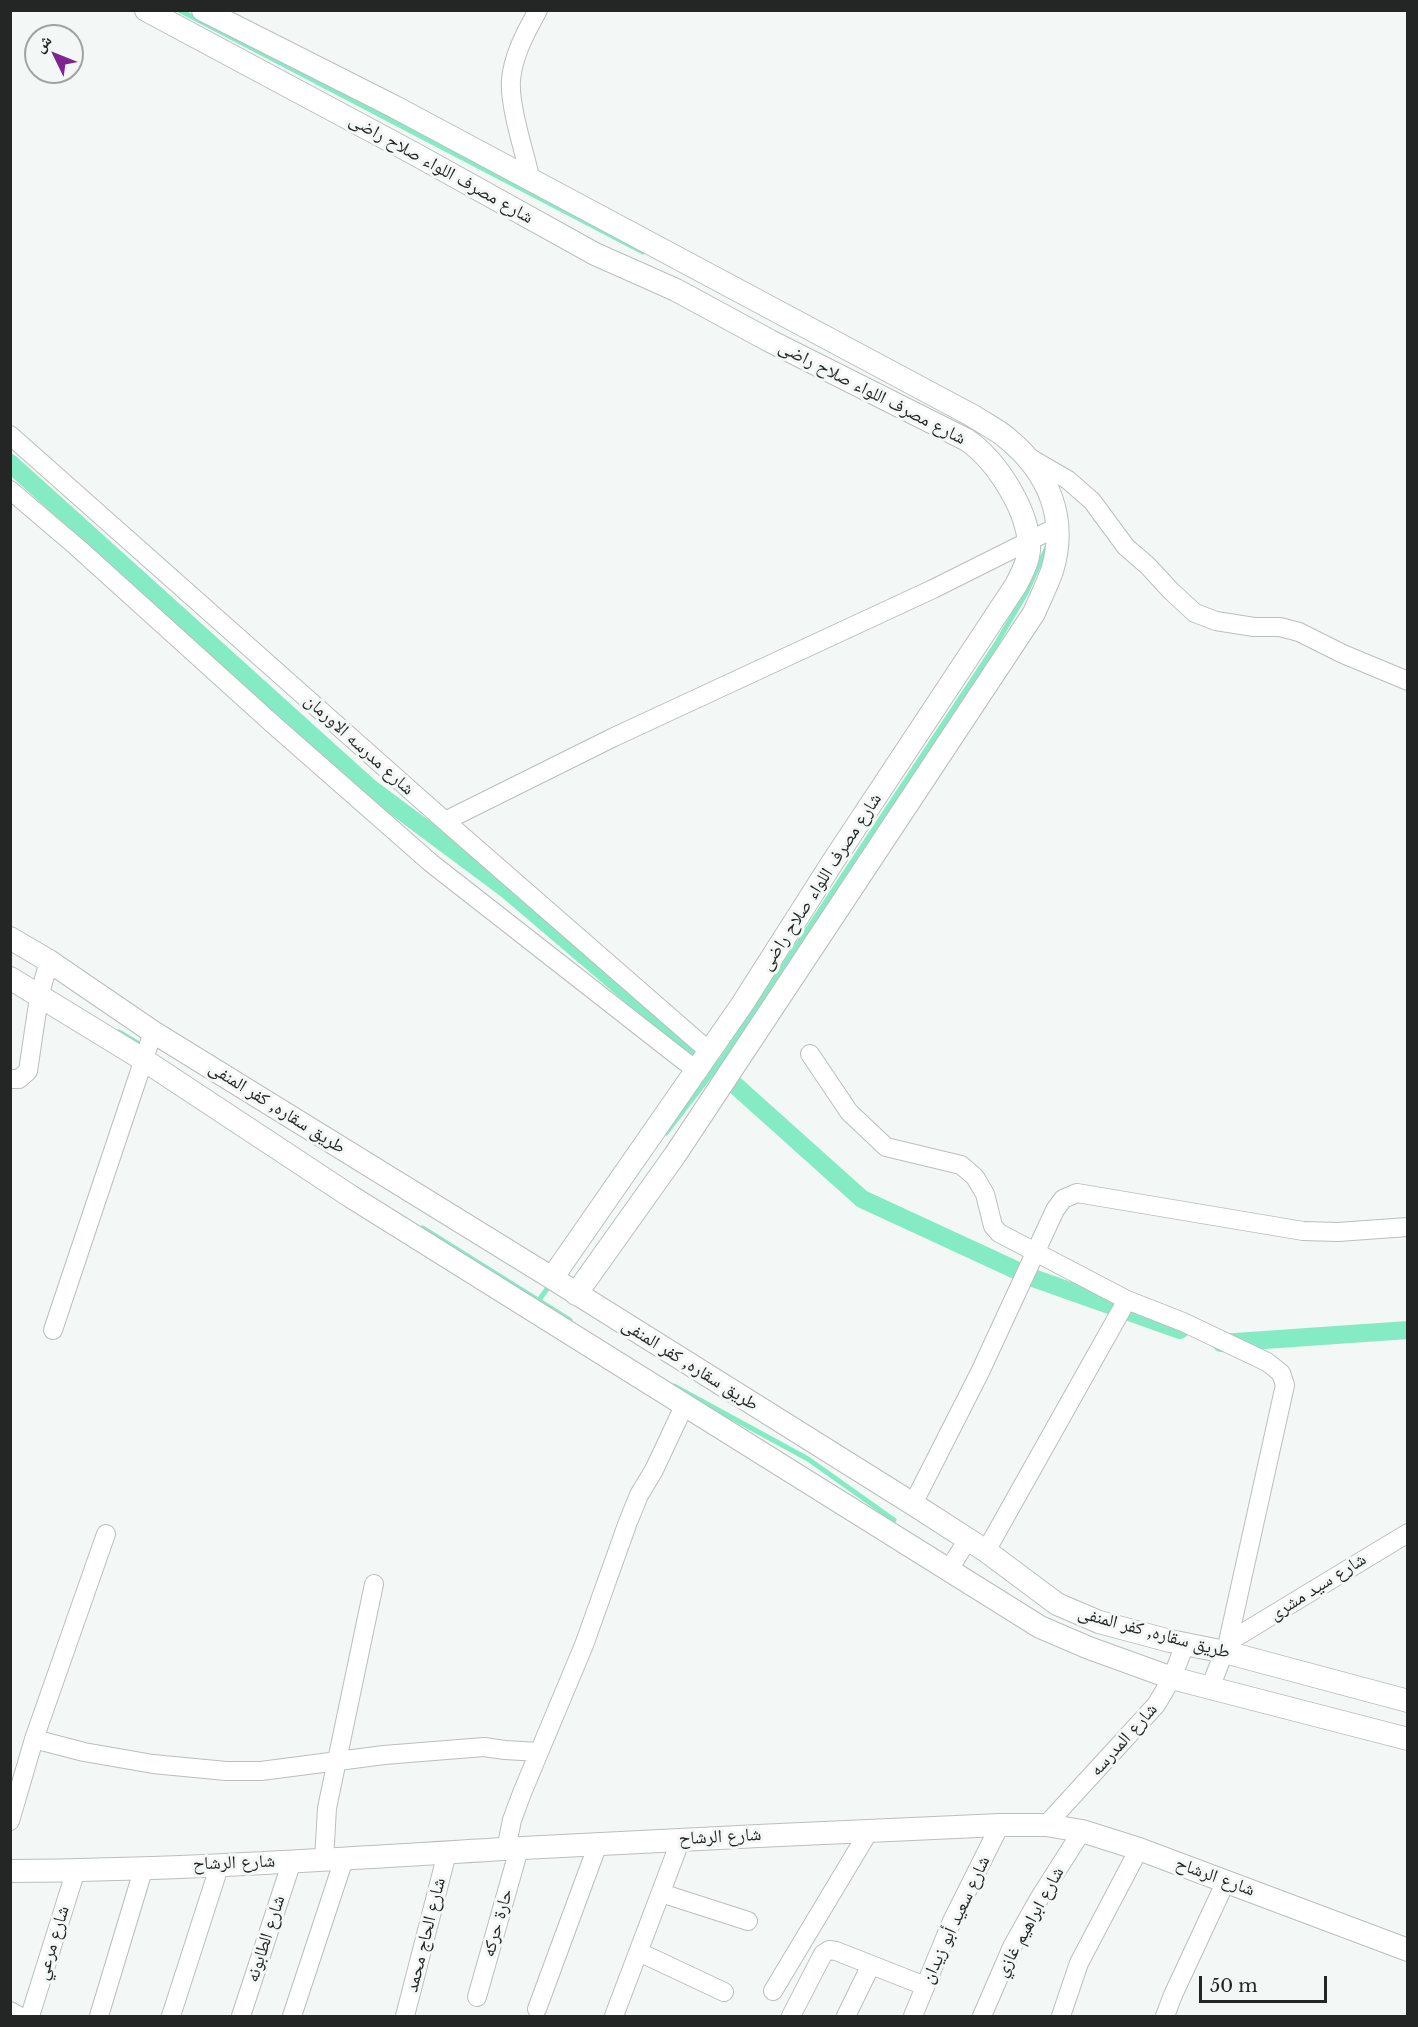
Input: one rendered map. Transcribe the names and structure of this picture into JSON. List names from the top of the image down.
{
  "streets": {
    "street": [
      "شارع مصرف اللواء صلاح راضى",
      "شارع مدرسه الاورمان",
      "طريق سقاره, كفر المنفى",
      "شارع سيد مشرى",
      "شارع المدرسه",
      "شارع الرشاح",
      "شارع سعيد أبو زيدان",
      "شارع ابراهيم غازي",
      "حارة حركه",
      "شارع الحاج محمد",
      "شارع الطابونه",
      "شارع مرعي"
    ]
  },
  "crossings": [
    ["شارع مصرف اللواء صلاح راضى", "شارع مدرسه الاورمان"],
    ["شارع مصرف اللواء صلاح راضى", "طريق سقاره, كفر المنفى"],
    ["طريق سقاره, كفر المنفى", "شارع سيد مشرى"],
    ["طريق سقاره, كفر المنفى", "شارع المدرسه"],
    ["طريق سقاره, كفر المنفى", "حارة حركه"],
    ["شارع المدرسه", "شارع الرشاح"],
    ["شارع الرشاح", "شارع سعيد أبو زيدان"],
    ["شارع الرشاح", "شارع ابراهيم غازي"],
    ["شارع الرشاح", "حارة حركه"],
    ["شارع الرشاح", "شارع الحاج محمد"],
    ["شارع الرشاح", "شارع الطابونه"],
    ["شارع الرشاح", "شارع مرعي"]
  ],
  "scale_bar": "50 m",
  "north": "top left"
}
